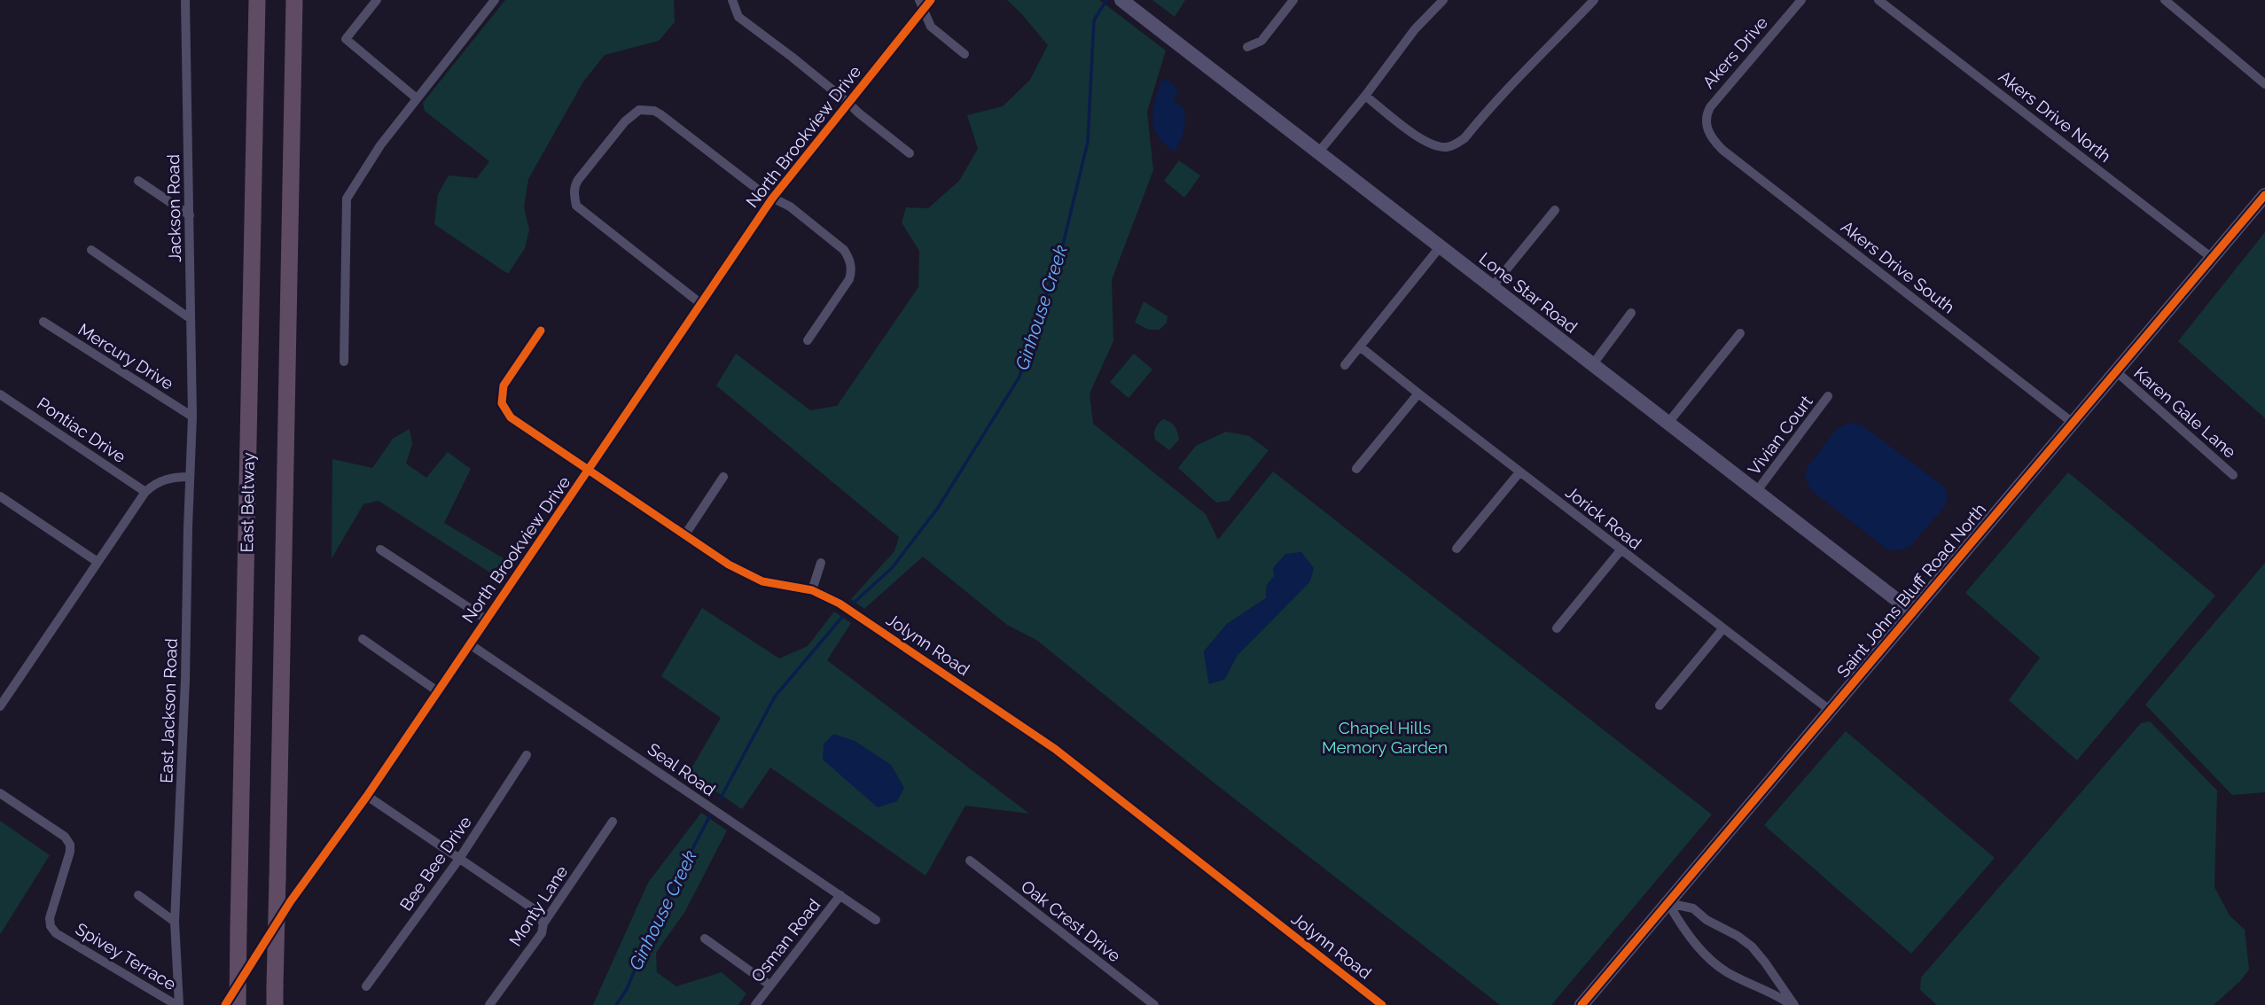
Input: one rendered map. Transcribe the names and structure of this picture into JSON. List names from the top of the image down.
{
  "streets": {
    "highway": ["East Beltway"],
    "main road": ["Lone Star Road", "Saint Johns Bluff Road North"],
    "street": [
      "Akers Drive",
      "Akers Drive North",
      "North Brookview Drive",
      "Jackson Road",
      "Akers Drive South",
      "Mercury Drive",
      "Karen Gale Lane",
      "Pontiac Drive",
      "Vivian Court",
      "Jorick Road",
      "Jolynn Road",
      "East Jackson Road",
      "Seal Road",
      "Bee Bee Drive",
      "Monty Lane",
      "Oak Crest Drive",
      "Osman Road",
      "Spivey Terrace"
    ]
  },
  "crossings": [
    ["Akers Drive", "Akers Drive South"],
    ["Akers Drive North", "Saint Johns Bluff Road North"],
    ["North Brookview Drive", "Jolynn Road"],
    ["North Brookview Drive", "Seal Road"],
    ["Jackson Road", "Mercury Drive"],
    ["Jackson Road", "East Jackson Road"],
    ["Akers Drive South", "Saint Johns Bluff Road North"],
    ["Lone Star Road", "Vivian Court"],
    ["Lone Star Road", "Saint Johns Bluff Road North"],
    ["Mercury Drive", "East Jackson Road"],
    ["Karen Gale Lane", "Saint Johns Bluff Road North"],
    ["Jorick Road", "Saint Johns Bluff Road North"],
    ["East Jackson Road", "Spivey Terrace"],
    ["Seal Road", "Osman Road"]
  ],
  "water": ["Ginhouse Creek"],
  "parks": ["Chapel Hills Memory Garden"]
}
